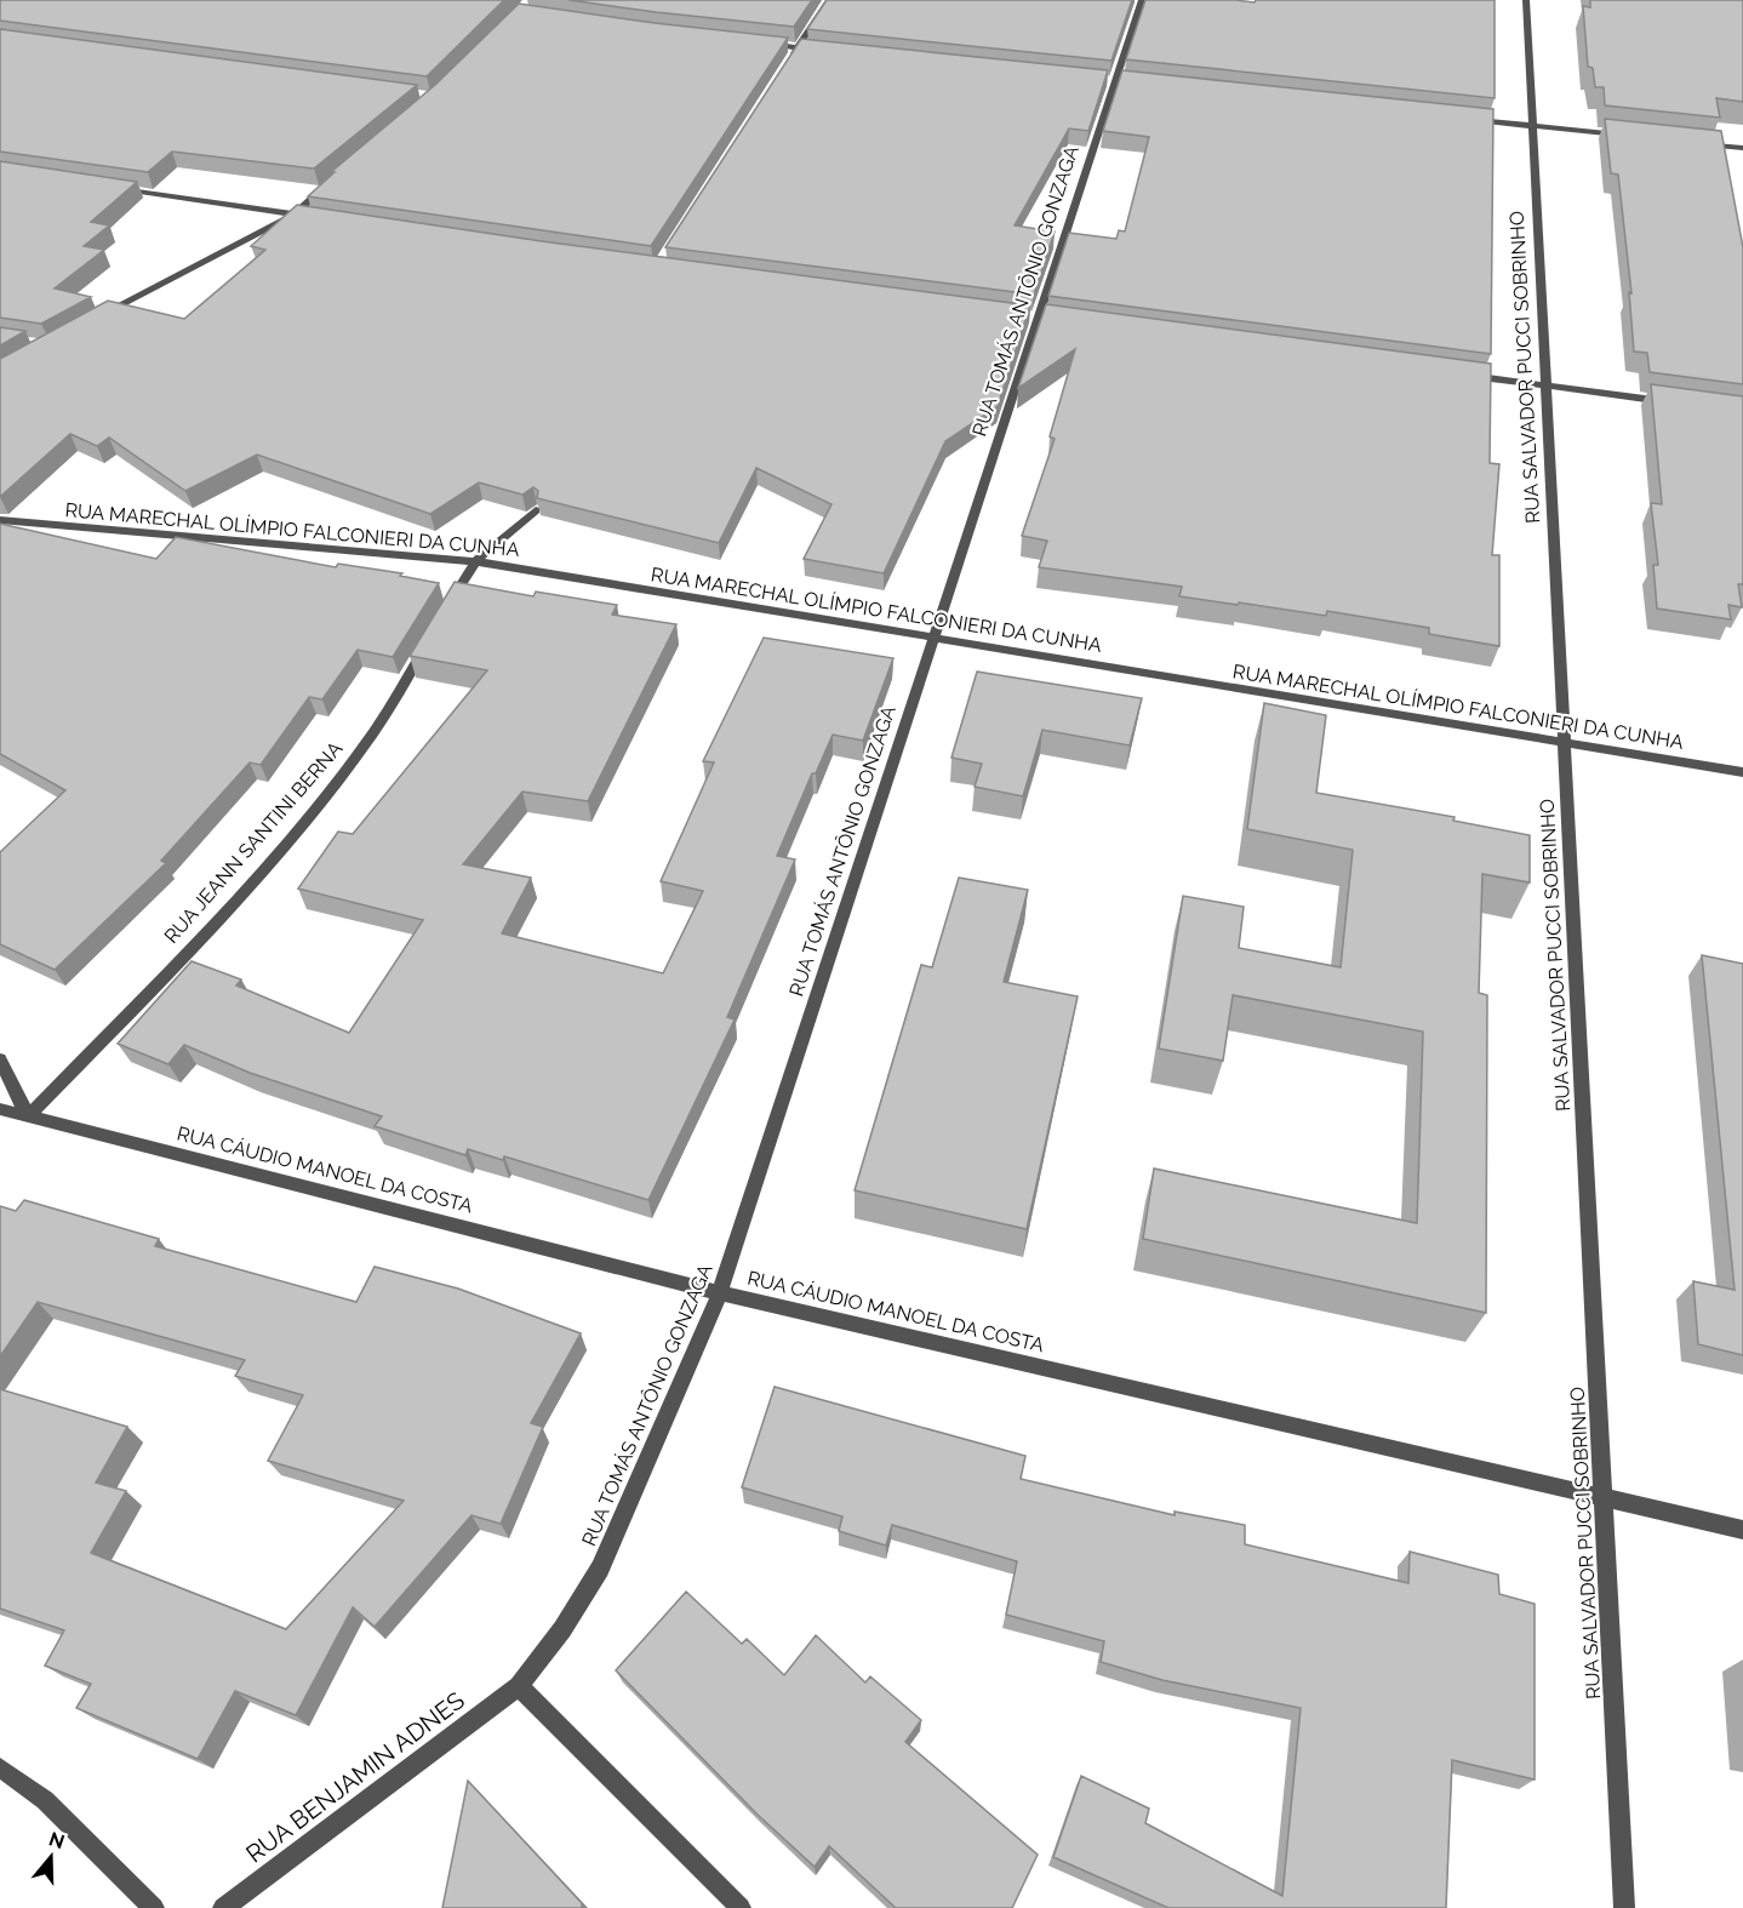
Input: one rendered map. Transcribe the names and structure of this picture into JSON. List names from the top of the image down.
{
  "streets": {
    "street": [
      "RUA TOMÁS ANTÔNIO GONZAGA",
      "RUA SALVADOR PUCCI SOBRINHO",
      "RUA MARECHAL OLÍMPIO FALCONIERI DA CUNHA",
      "RUA JEANN SANTINI BERNA",
      "RUA CÁUDIO MANOEL DA COSTA",
      "RUA BENJAMIN ADNES"
    ]
  },
  "crossings": [
    ["RUA TOMÁS ANTÔNIO GONZAGA", "RUA MARECHAL OLÍMPIO FALCONIERI DA CUNHA"],
    ["RUA TOMÁS ANTÔNIO GONZAGA", "RUA CÁUDIO MANOEL DA COSTA"],
    ["RUA TOMÁS ANTÔNIO GONZAGA", "RUA BENJAMIN ADNES"],
    ["RUA SALVADOR PUCCI SOBRINHO", "RUA MARECHAL OLÍMPIO FALCONIERI DA CUNHA"],
    ["RUA SALVADOR PUCCI SOBRINHO", "RUA CÁUDIO MANOEL DA COSTA"],
    ["RUA JEANN SANTINI BERNA", "RUA CÁUDIO MANOEL DA COSTA"]
  ],
  "north": "top"
}
